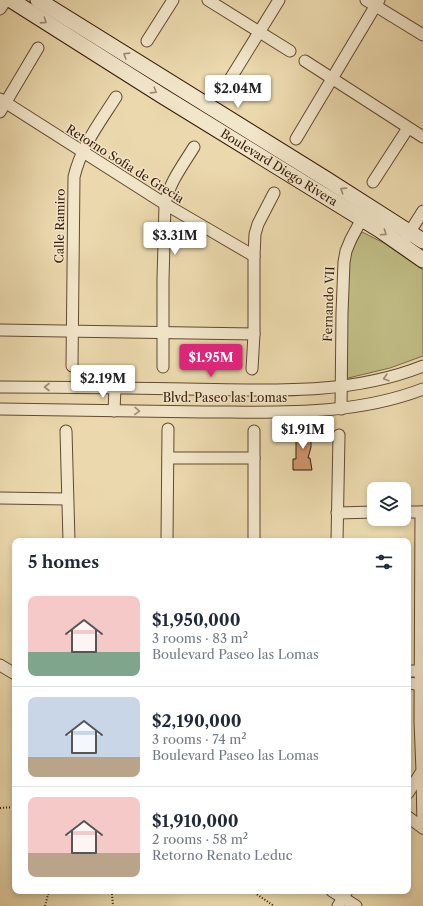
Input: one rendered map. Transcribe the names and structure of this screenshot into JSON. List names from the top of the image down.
{
  "streets": {
    "street": [
      "Retorno Sofia de Grecia",
      "Boulevard Diego Rivera",
      "Calle Ramiro",
      "Fernando VII",
      "Blvd. Paseo las Lomas"
    ]
  },
  "crossings": [
    ["Retorno Sofia de Grecia", "Calle Ramiro"],
    ["Boulevard Diego Rivera", "Fernando VII"],
    ["Fernando VII", "Blvd. Paseo las Lomas"]
  ],
  "page": {
    "price": [
      "$2.04M",
      "$3.31M",
      "$1.95M",
      "$2.19M",
      "$1.91M"
    ],
    "heading": "5 homes",
    "list": [
      {
        "name": "$1,950,000",
        "note": "3 rooms · 83 m² · Boulevard Paseo las Lomas"
      },
      {
        "name": "$2,190,000",
        "note": "3 rooms · 74 m² · Boulevard Paseo las Lomas"
      },
      {
        "name": "$1,910,000",
        "note": "2 rooms · 58 m² · Retorno Renato Leduc"
      }
    ]
  }
}
